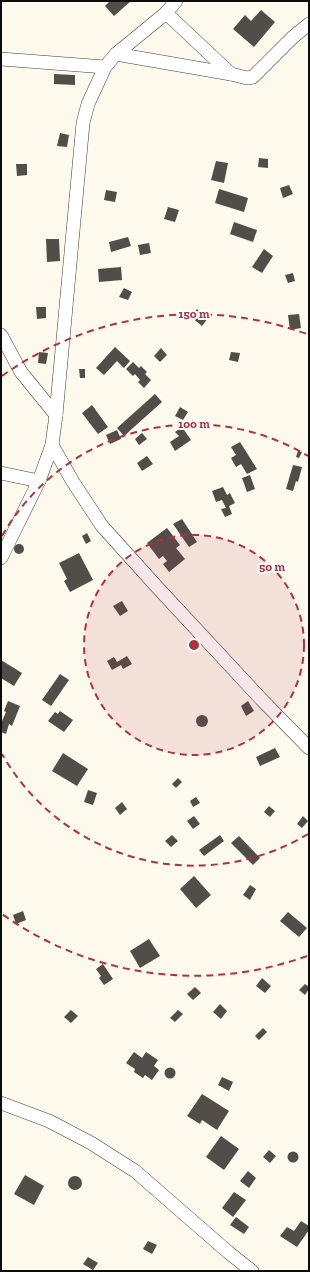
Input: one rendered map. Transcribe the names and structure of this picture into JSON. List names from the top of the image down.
{
  "rings": ["150 m", "100 m", "50 m"]
}
